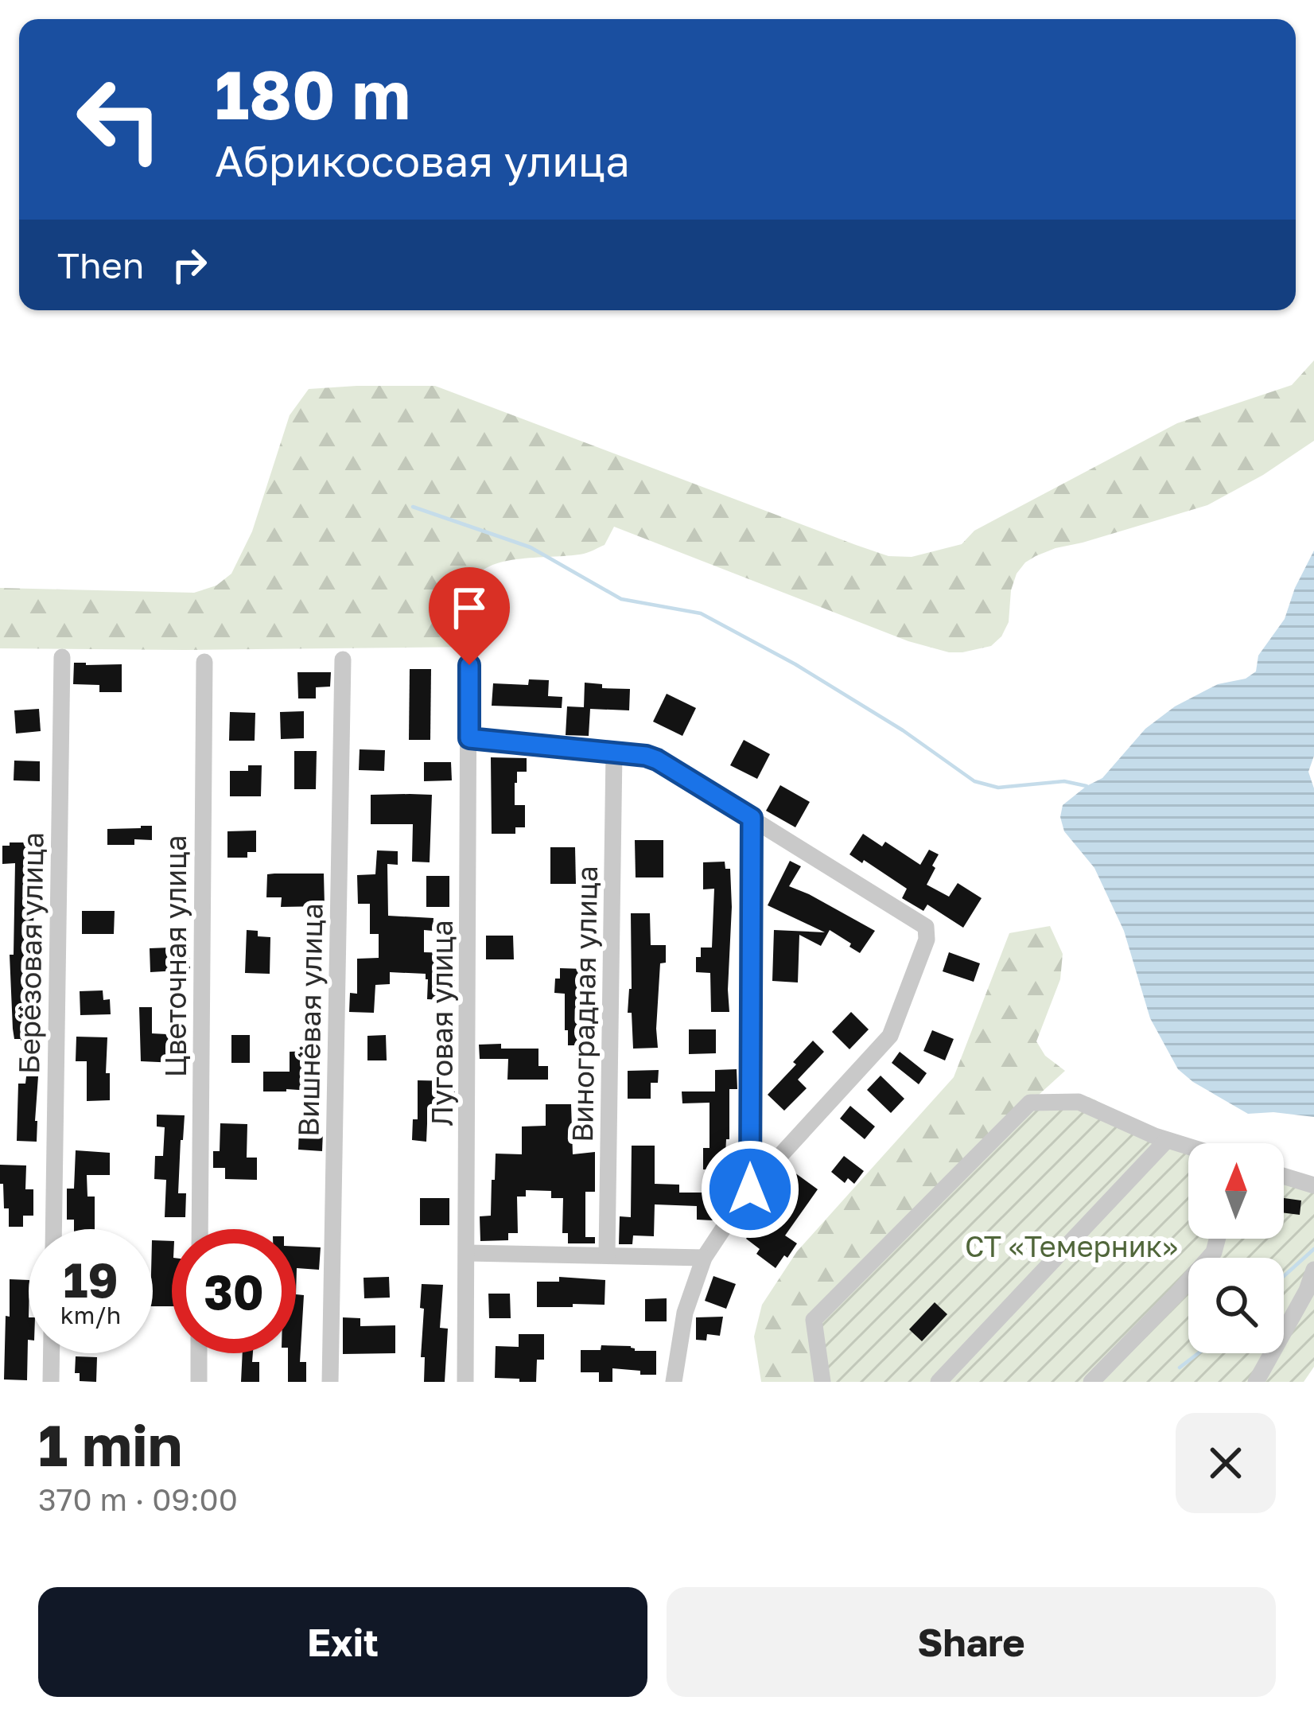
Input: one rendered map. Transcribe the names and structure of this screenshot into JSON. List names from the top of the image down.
{
  "streets": {
    "street": [
      "Берёзовая улица",
      "Цветочная улица",
      "Виноградная улица",
      "Вишнёвая улица",
      "Луговая улица"
    ]
  },
  "parks": ["СТ «Темерник»"],
  "north": "top",
  "page": {
    "turn": ["180 m", "Абрикосовая улица"],
    "then": "Then",
    "speed": "19 km/h",
    "limit": "30",
    "heading": ["1 min", "370 m · 09:00"],
    "buttons": ["Exit", "Share"]
  }
}
